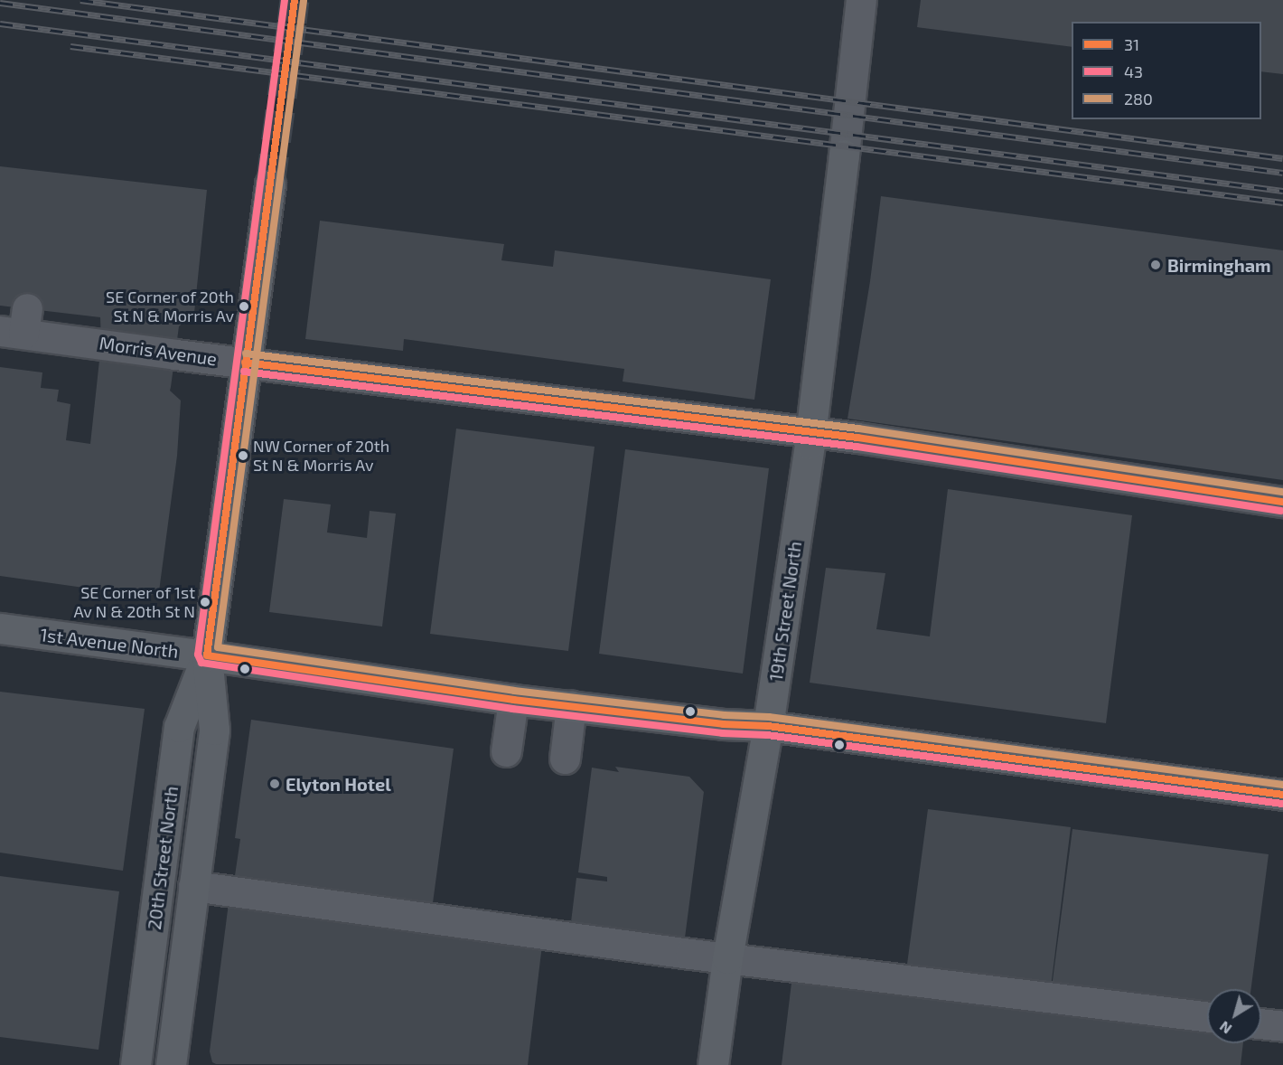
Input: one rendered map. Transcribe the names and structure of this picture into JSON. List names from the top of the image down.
{
  "streets": {
    "main road": ["19th Street North", "1st Avenue North", "20th Street North"],
    "street": ["Morris Avenue"]
  },
  "crossings": [
    ["Morris Avenue", "19th Street North"],
    ["Morris Avenue", "20th Street North"],
    ["19th Street North", "1st Avenue North"],
    ["1st Avenue North", "20th Street North"]
  ],
  "places": [
    "Birmingham",
    "SE Corner of 20th St N & Morris Av",
    "NW Corner of 20th St N & Morris Av",
    "SE Corner of 1st Av N & 20th St N",
    "Elyton Hotel"
  ],
  "lines": ["transit line 31", "transit line 43", "transit line 280"],
  "legend": ["31", "43", "280"],
  "north": "bottom left"
}
